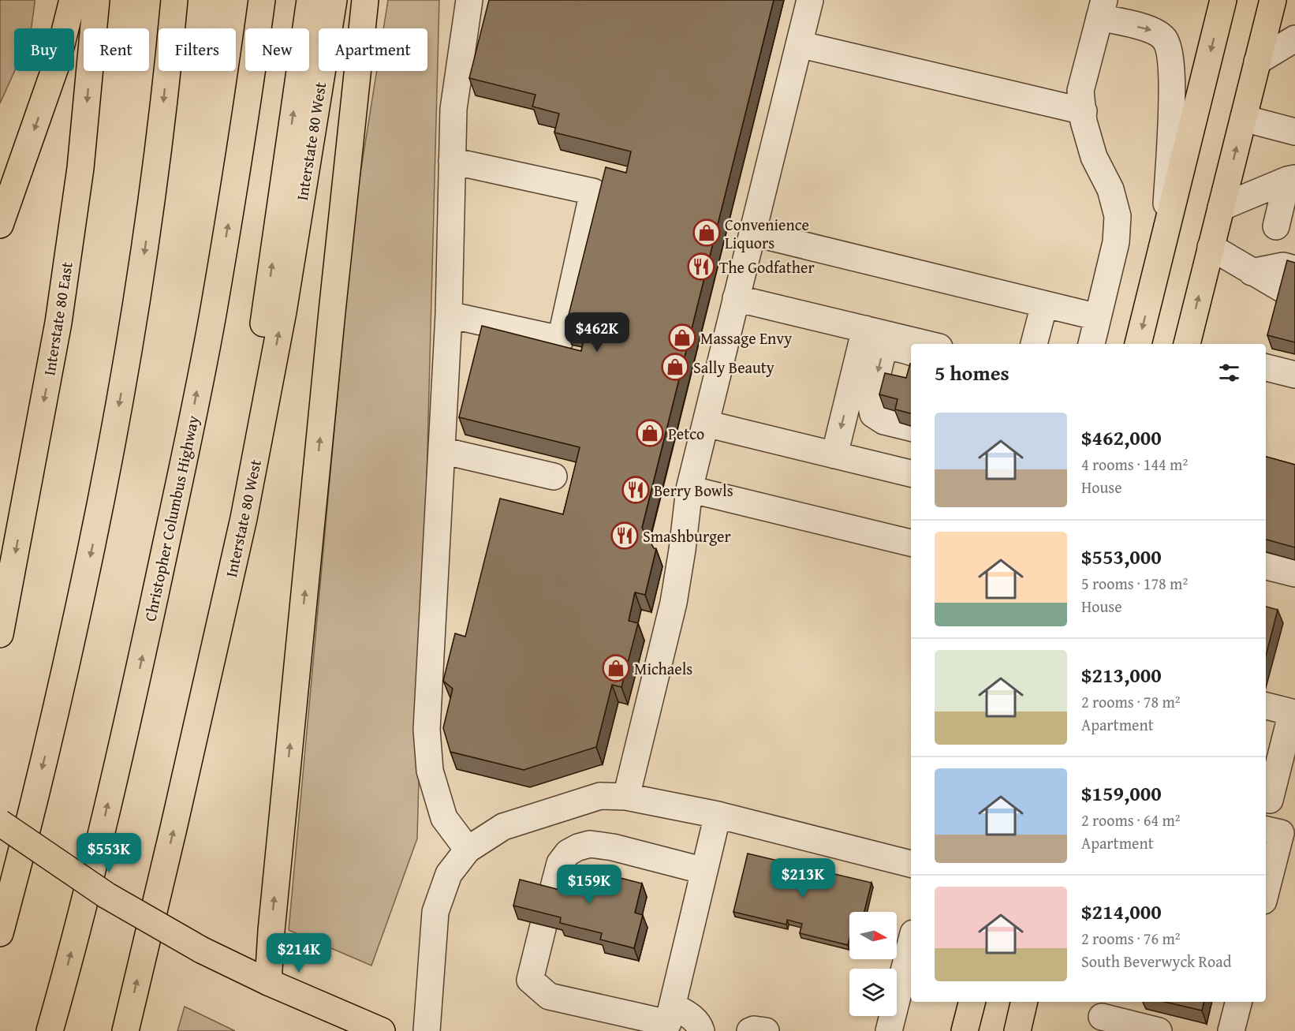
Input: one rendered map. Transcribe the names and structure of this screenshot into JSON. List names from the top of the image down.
{
  "streets": {
    "main road": ["Interstate 80 West", "Interstate 80 East", "Christopher Columbus Highway"]
  },
  "places": {
    "shop": [
      "Convenience Liquors",
      "Massage Envy",
      "Sally Beauty",
      "Petco",
      "Michaels"
    ],
    "restaurant": ["The Godfather", "Berry Bowls", "Smashburger"]
  },
  "north": "right",
  "page": {
    "chip": [
      "Buy",
      "Rent",
      "Filters",
      "New",
      "Apartment"
    ],
    "price": [
      "$462K",
      "$553K",
      "$213K",
      "$159K",
      "$214K"
    ],
    "heading": "5 homes",
    "list": [
      {
        "name": "$462,000",
        "note": "4 rooms · 144 m² · House"
      },
      {
        "name": "$553,000",
        "note": "5 rooms · 178 m² · House"
      },
      {
        "name": "$213,000",
        "note": "2 rooms · 78 m² · Apartment"
      },
      {
        "name": "$159,000",
        "note": "2 rooms · 64 m² · Apartment"
      },
      {
        "name": "$214,000",
        "note": "2 rooms · 76 m² · South Beverwyck Road"
      }
    ]
  }
}
